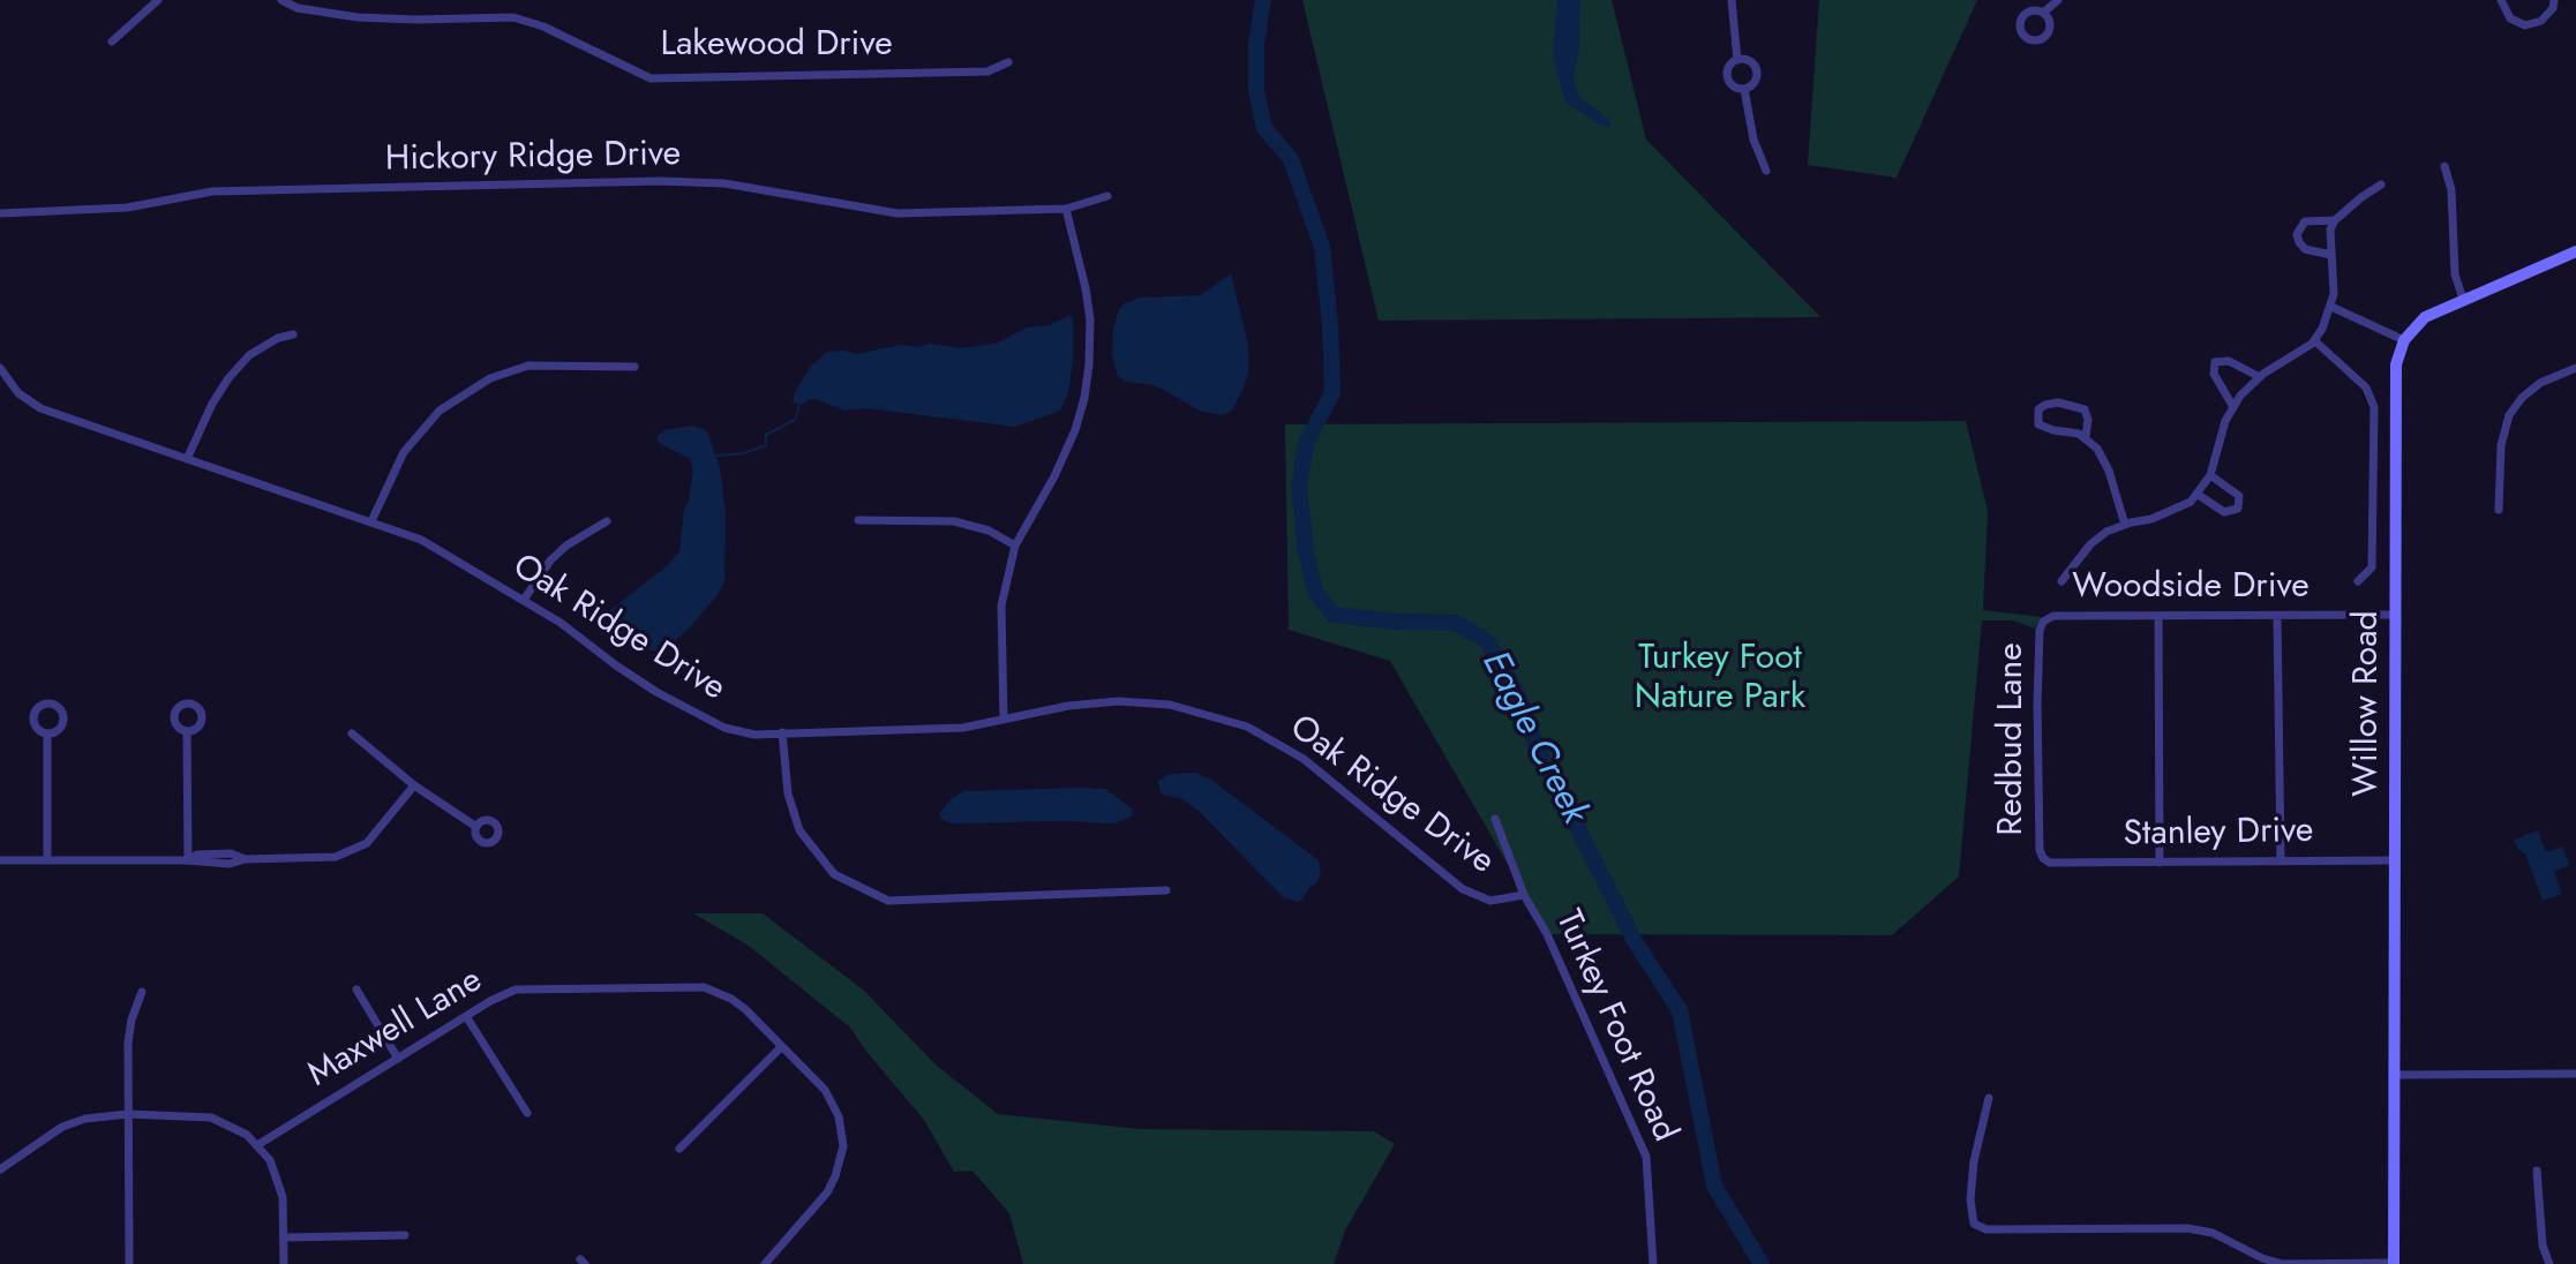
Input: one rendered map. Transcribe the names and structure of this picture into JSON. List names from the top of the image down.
{
  "streets": {
    "street": [
      "Lakewood Drive",
      "Hickory Ridge Drive",
      "Woodside Drive",
      "Oak Ridge Drive",
      "Willow Road",
      "Redbud Lane",
      "Stanley Drive",
      "Turkey Foot Road",
      "Maxwell Lane"
    ]
  },
  "crossings": [
    ["Woodside Drive", "Willow Road"],
    ["Woodside Drive", "Redbud Lane"],
    ["Oak Ridge Drive", "Turkey Foot Road"],
    ["Willow Road", "Stanley Drive"],
    ["Redbud Lane", "Stanley Drive"]
  ],
  "water": ["Eagle Creek"],
  "parks": ["Turkey Foot Nature Park"]
}
